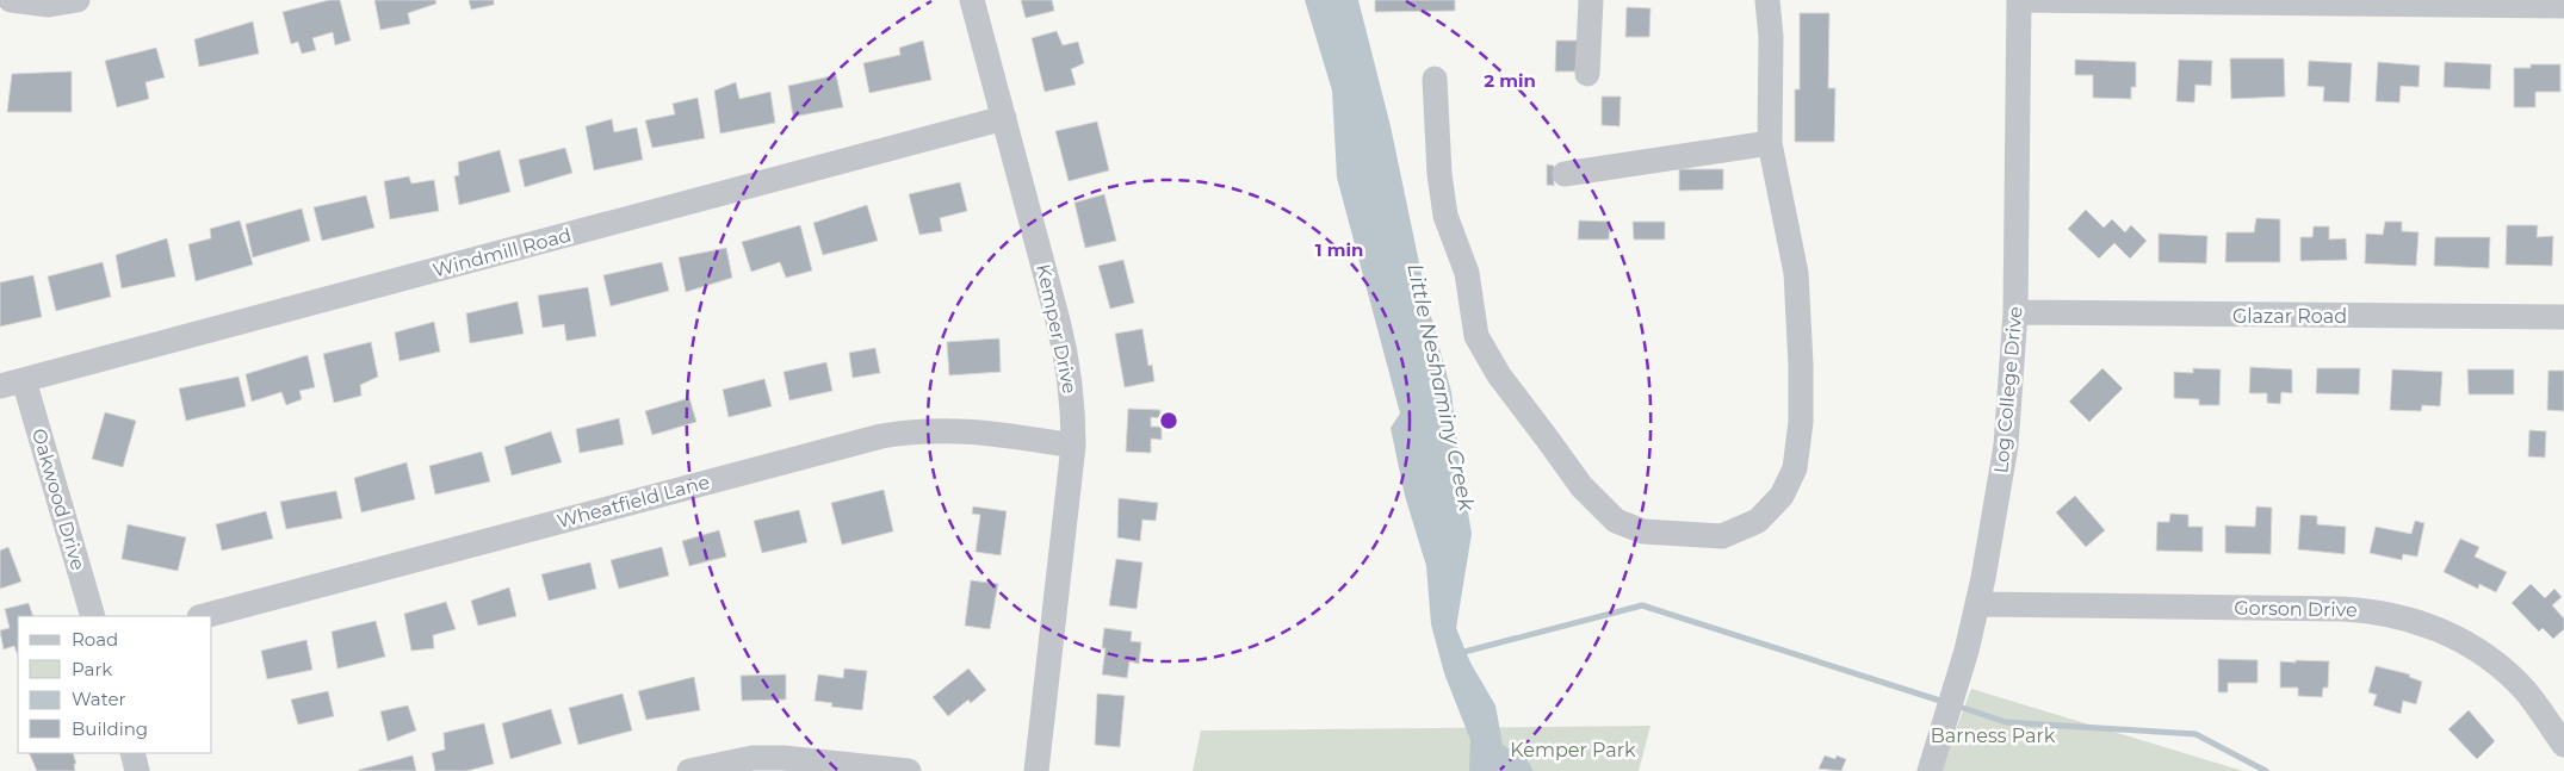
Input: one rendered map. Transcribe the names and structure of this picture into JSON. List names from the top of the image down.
{
  "streets": {
    "street": [
      "Windmill Road",
      "Glazar Road",
      "Kemper Drive",
      "Log College Drive",
      "Oakwood Drive",
      "Wheatfield Lane",
      "Gorson Drive"
    ]
  },
  "crossings": [
    ["Windmill Road", "Kemper Drive"],
    ["Windmill Road", "Oakwood Drive"],
    ["Glazar Road", "Log College Drive"],
    ["Kemper Drive", "Wheatfield Lane"],
    ["Log College Drive", "Gorson Drive"]
  ],
  "water": ["Little Neshaminy Creek"],
  "parks": ["Barness Park", "Kemper Park"],
  "legend": [
    "Road",
    "Park",
    "Water",
    "Building"
  ],
  "rings": ["2 min", "1 min"]
}
